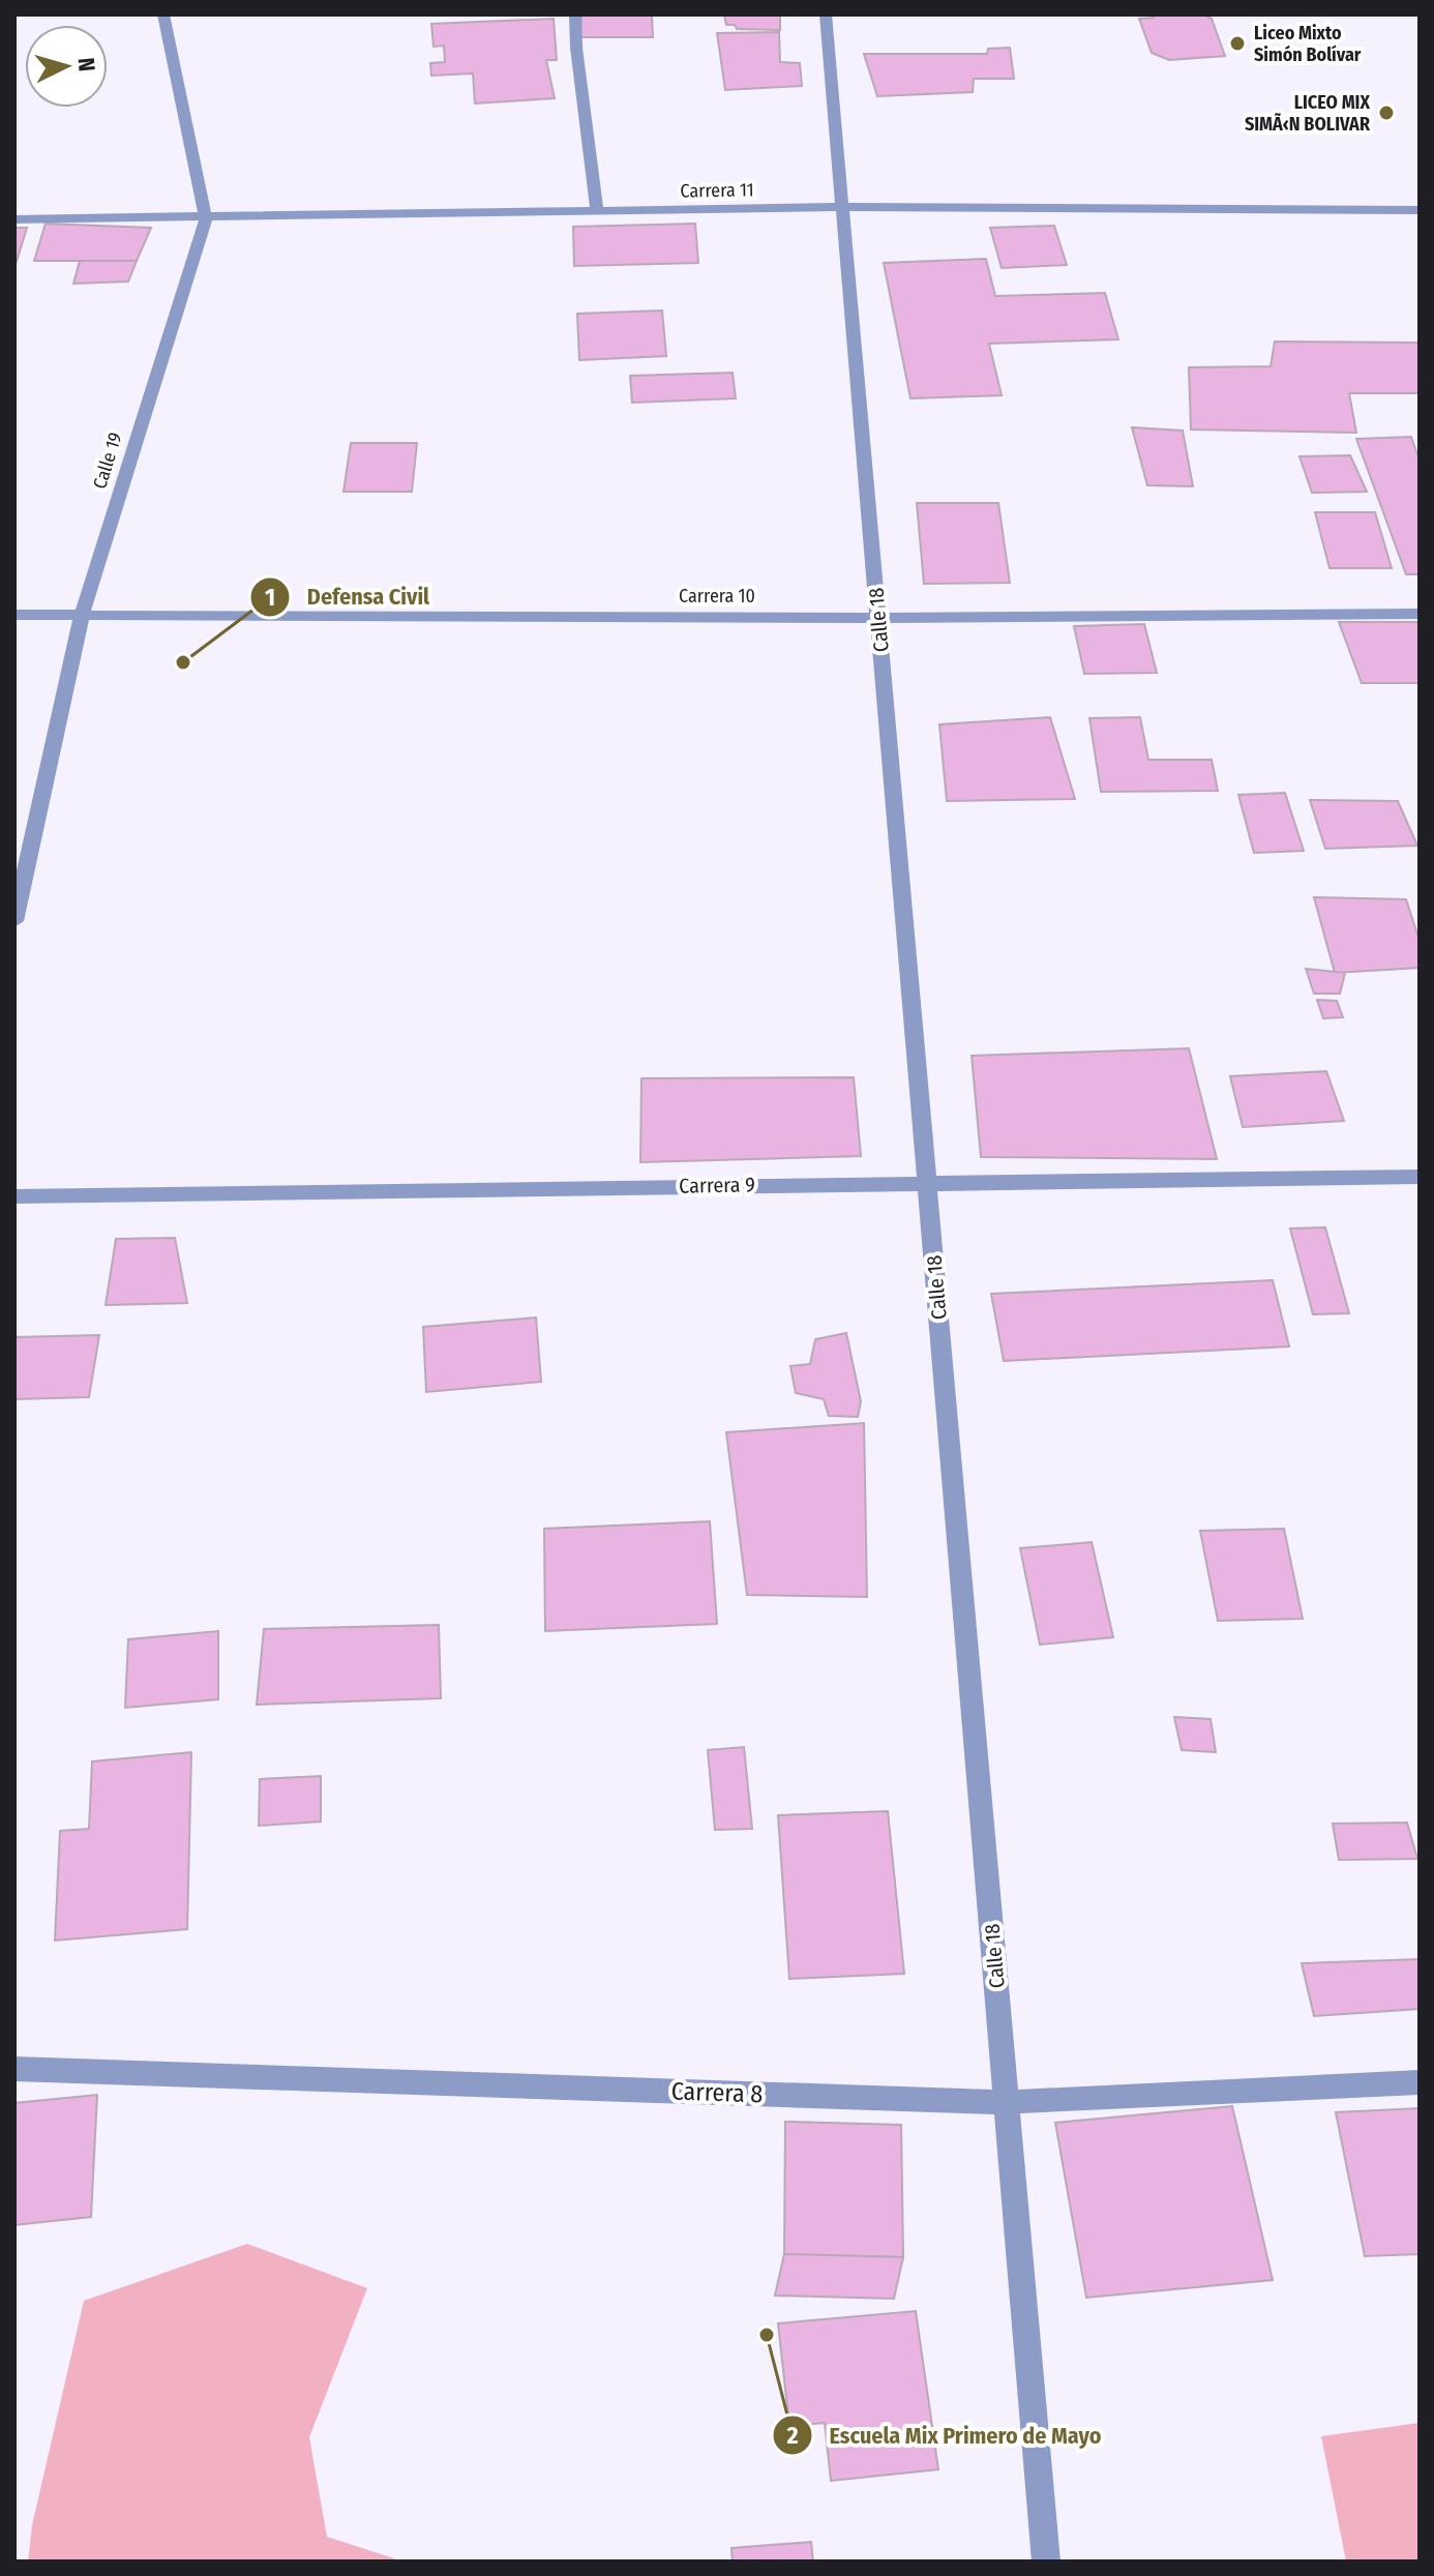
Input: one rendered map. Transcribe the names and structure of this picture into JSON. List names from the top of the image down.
{
  "streets": {
    "street": [
      "Carrera 11",
      "Calle 19",
      "Carrera 10",
      "Calle 18",
      "Carrera 9",
      "Carrera 8"
    ]
  },
  "crossings": [
    ["Carrera 11", "Calle 19"],
    ["Carrera 11", "Calle 18"],
    ["Calle 19", "Carrera 10"],
    ["Carrera 10", "Calle 18"],
    ["Calle 18", "Carrera 9"],
    ["Calle 18", "Carrera 8"]
  ],
  "places": [
    "Liceo Mixto Simón Bolívar",
    "LICEO MIX SIMÃ‹N BOLIVAR",
    "Defensa Civil",
    "Escuela Mix Primero de Mayo"
  ],
  "north": "right"
}
